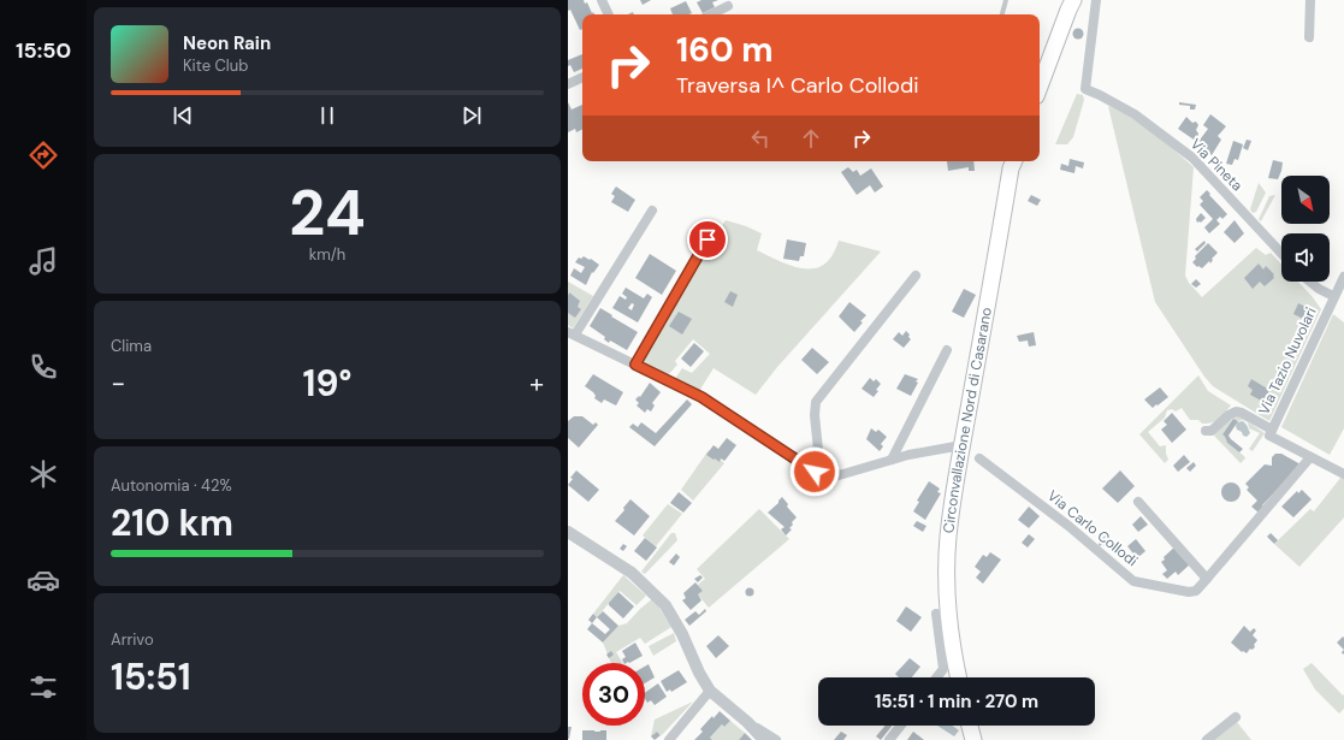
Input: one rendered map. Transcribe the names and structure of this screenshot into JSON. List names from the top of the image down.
{
  "streets": {
    "main road": ["Circonvallazione Nord di Casarano"],
    "street": ["Via Pineta", "Via Tazio Nuvolari", "Via Carlo Collodi"]
  },
  "crossings": [
    ["Via Tazio Nuvolari", "Via Carlo Collodi"]
  ],
  "north": "bottom right",
  "page": {
    "tabs": "15:50",
    "turn": ["160 m", "Traversa I^ Carlo Collodi"],
    "song": ["Neon Rain", "Kite Club"],
    "tile": [
      ["24", "km/h"],
      "Clima",
      ["Autonomia · 42%", "210 km"],
      ["Arrivo", "15:51"]
    ],
    "heat": ["−", "19°", "+"],
    "limit": "30",
    "trip": "15:51 · 1 min · 270 m"
  }
}
